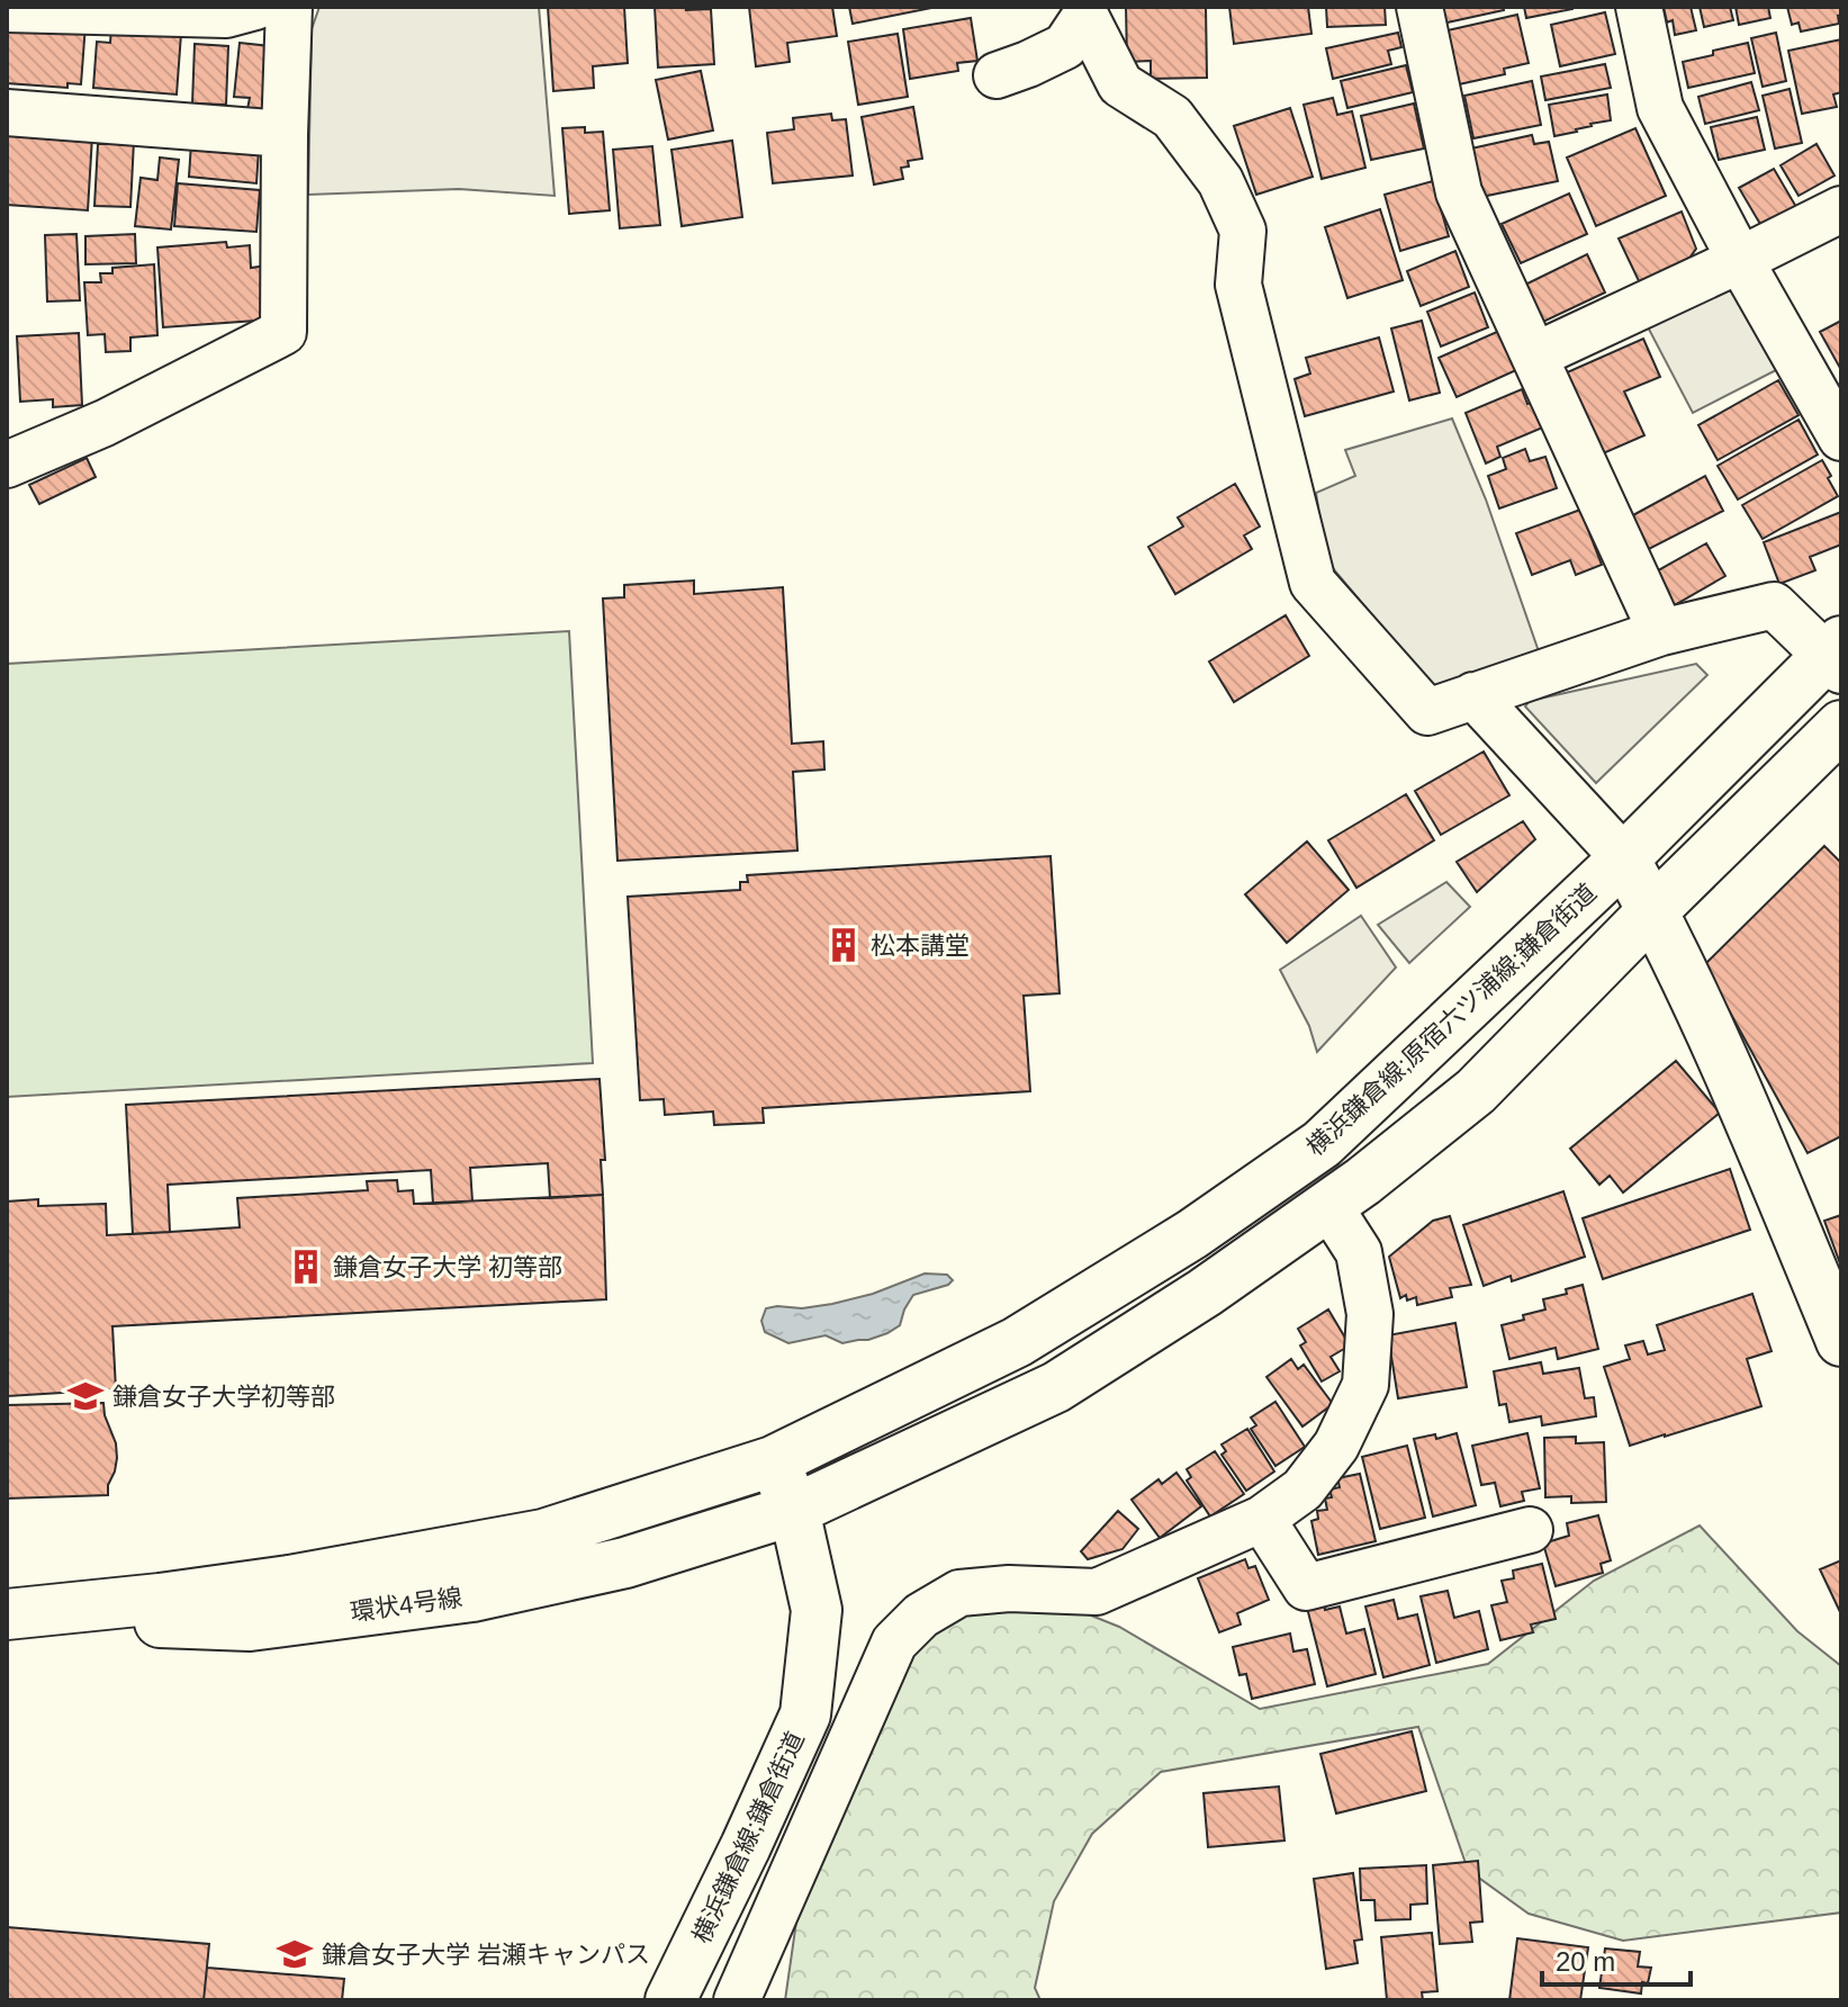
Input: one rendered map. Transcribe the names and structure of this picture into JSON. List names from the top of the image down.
{
  "streets": {
    "main road": ["横浜鎌倉線;原宿六ツ浦線;鎌倉街道", "環状4号線", "横浜鎌倉線;鎌倉街道"]
  },
  "crossings": [
    ["横浜鎌倉線;原宿六ツ浦線;鎌倉街道", "環状4号線"],
    ["横浜鎌倉線;原宿六ツ浦線;鎌倉街道", "横浜鎌倉線;鎌倉街道"],
    ["環状4号線", "横浜鎌倉線;鎌倉街道"]
  ],
  "places": {
    "building": ["松本講堂", "鎌倉女子大学 初等部"],
    "school or university": ["鎌倉女子大学初等部", "鎌倉女子大学 岩瀬キャンパス"]
  },
  "scale_bar": "20 m"
}
